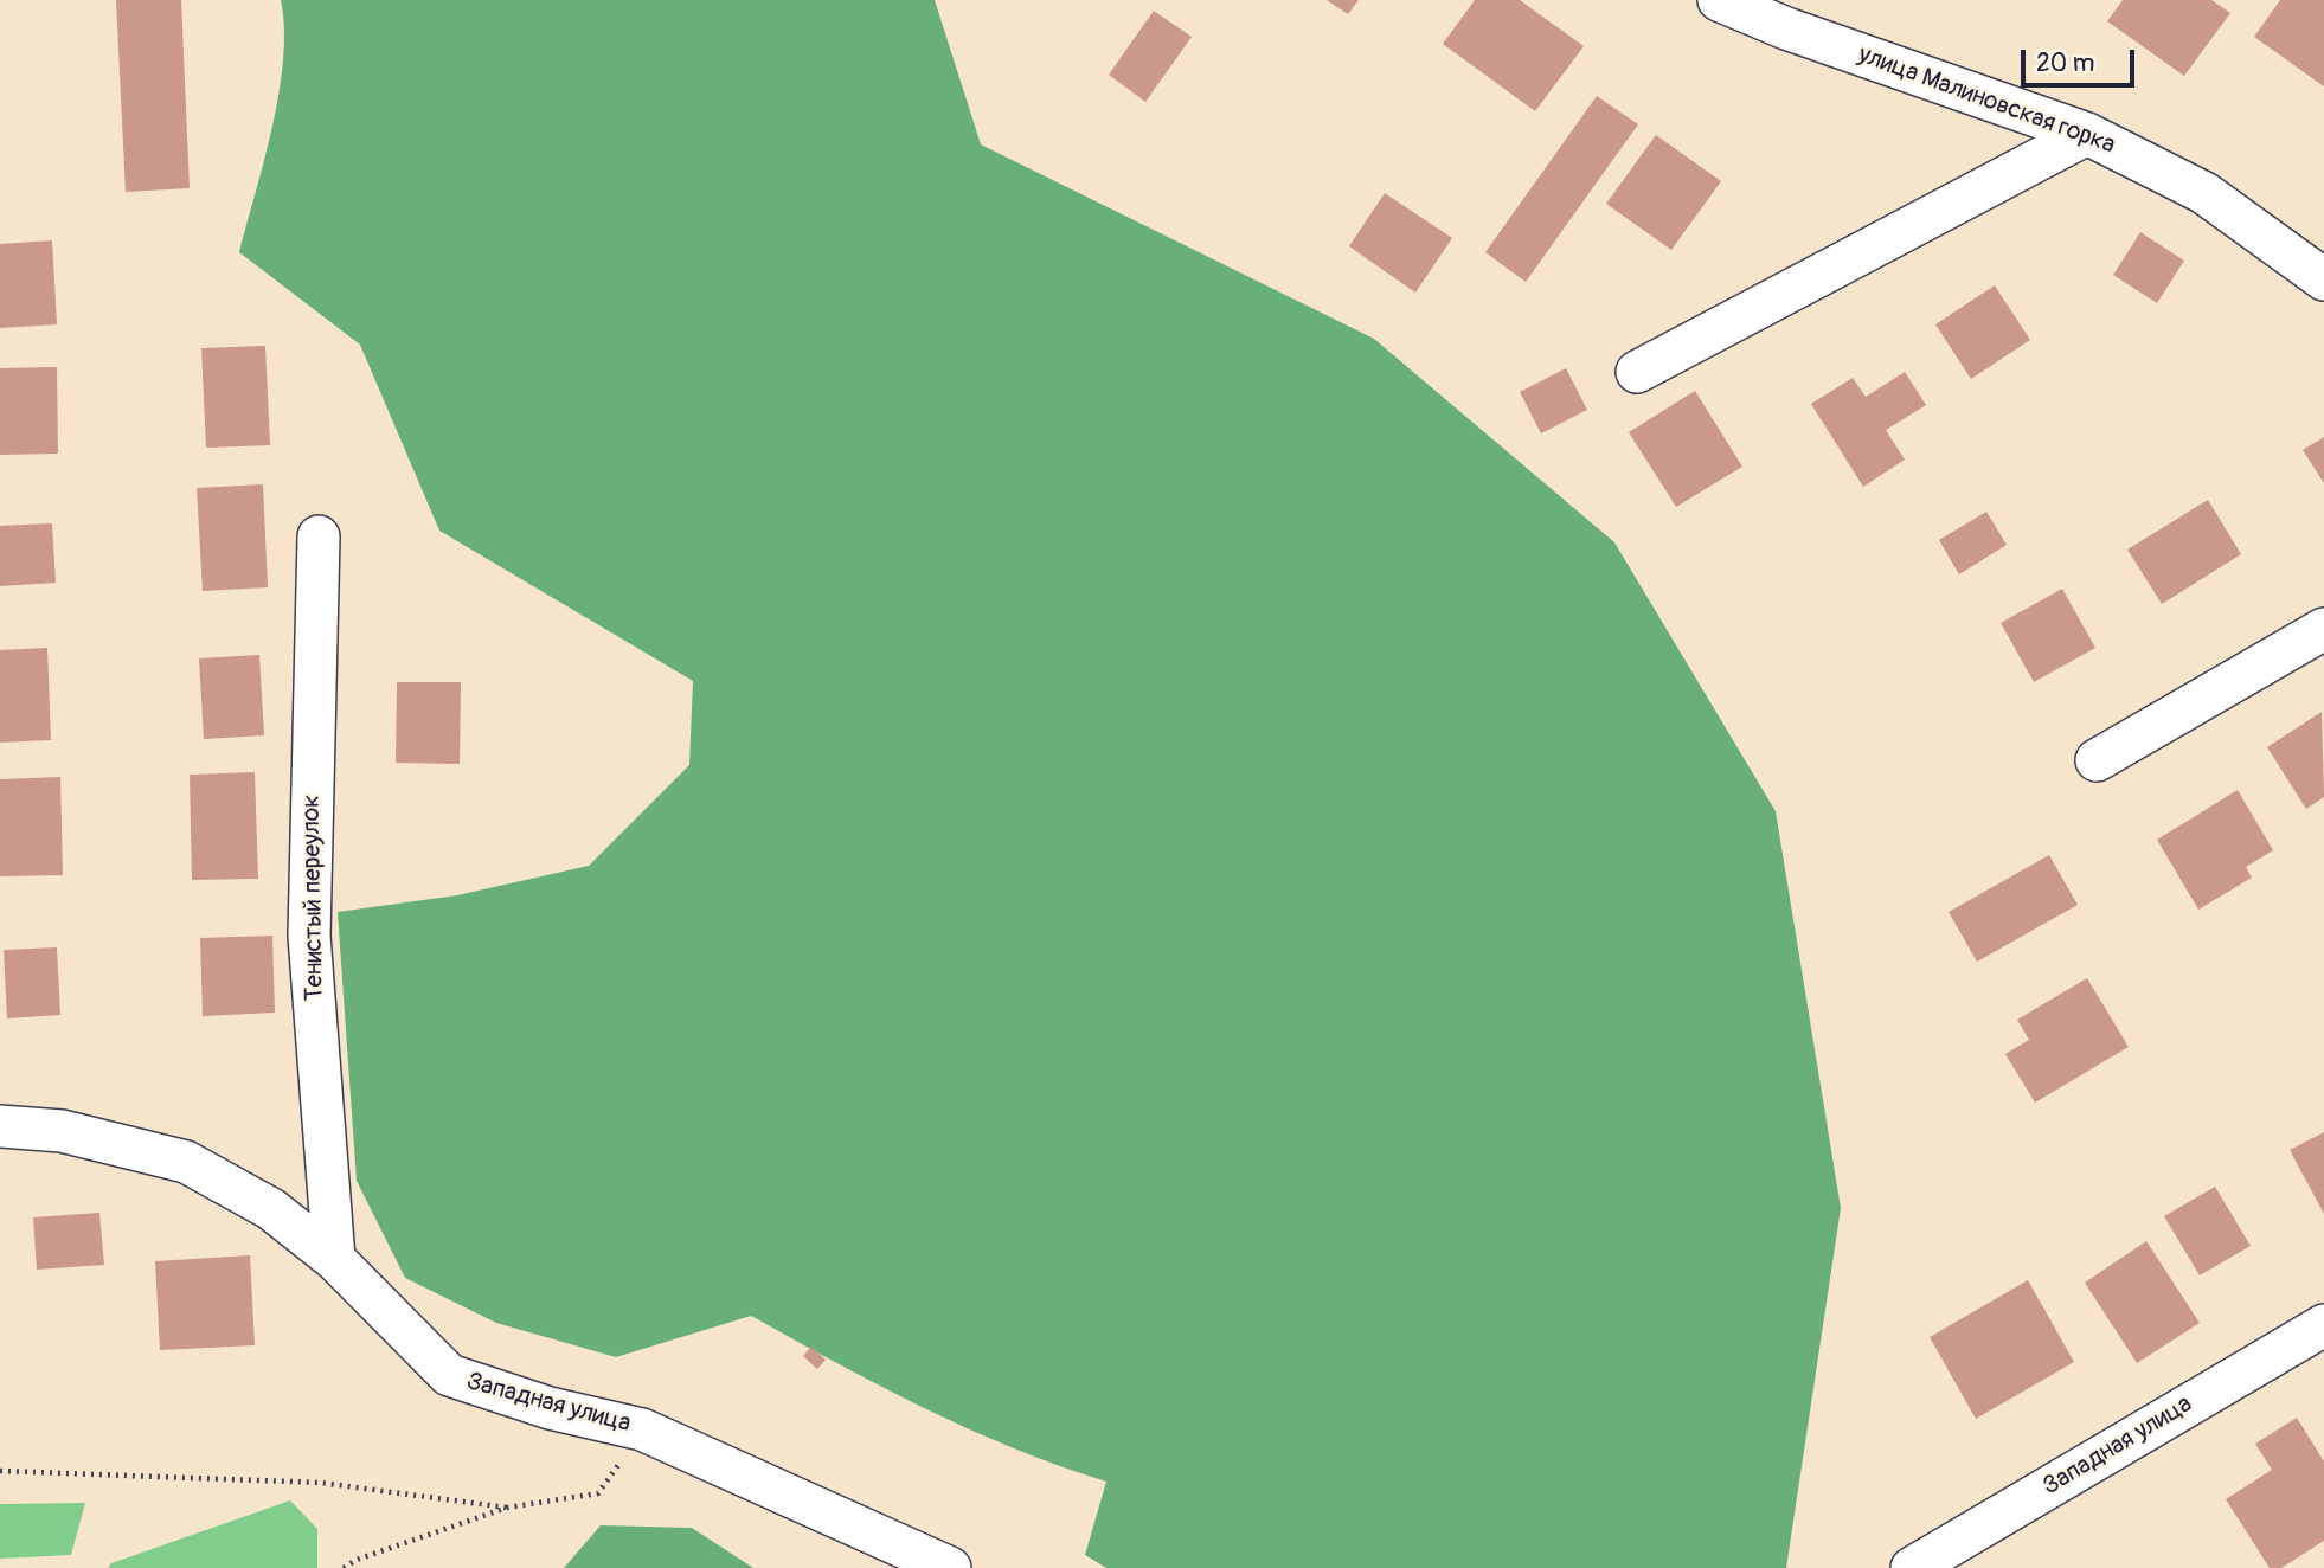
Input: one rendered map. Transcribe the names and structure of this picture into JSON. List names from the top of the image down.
{
  "streets": {
    "street": ["улица Малиновская горка", "Тенистый переулок", "Западная улица"]
  },
  "crossings": [
    ["Тенистый переулок", "Западная улица"]
  ],
  "scale_bar": "20 m"
}
